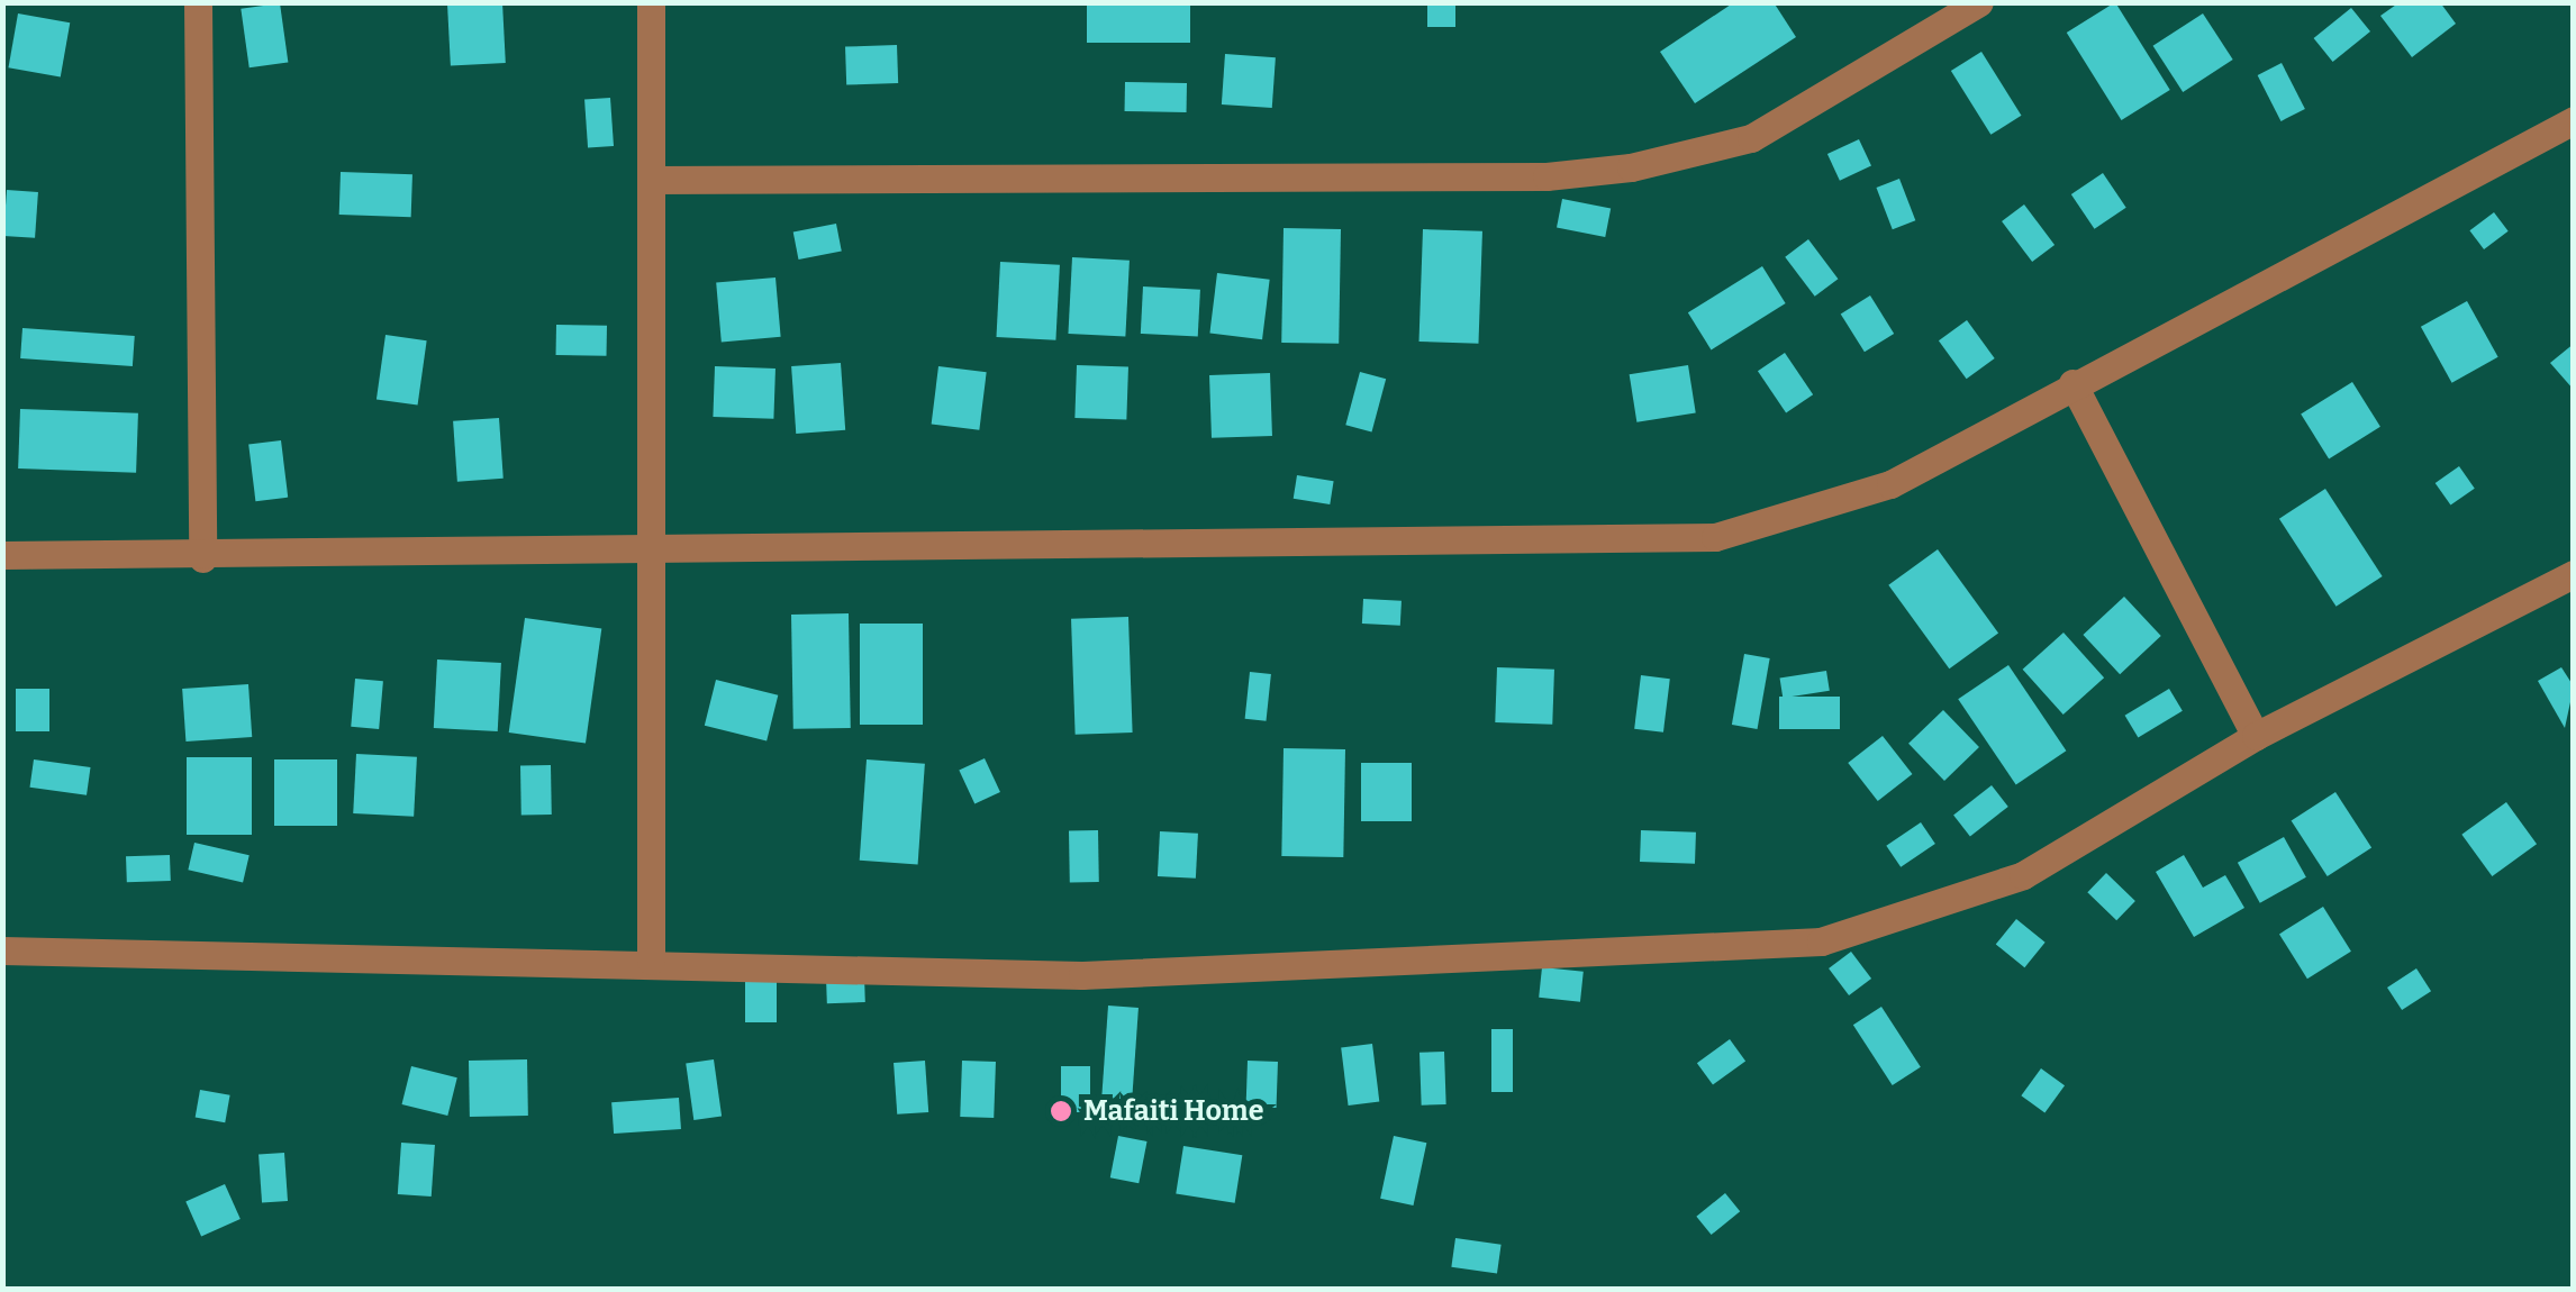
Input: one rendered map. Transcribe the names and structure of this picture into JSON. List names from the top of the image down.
{
  "places": ["Mafaiti Home"]
}
